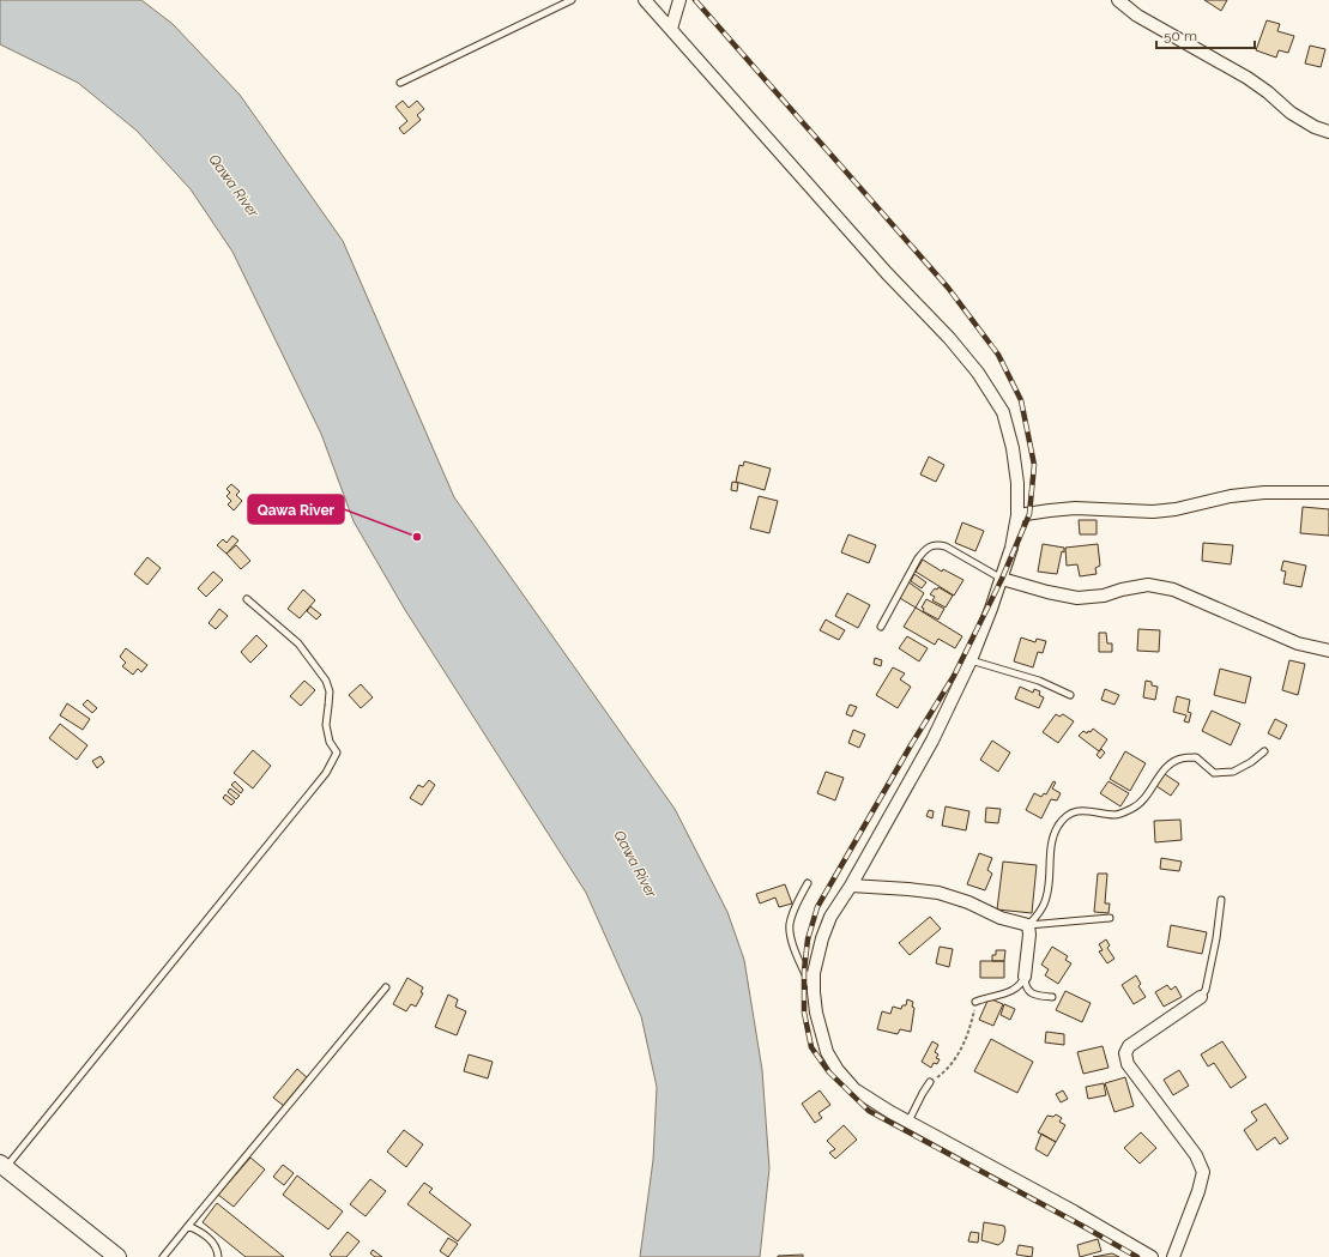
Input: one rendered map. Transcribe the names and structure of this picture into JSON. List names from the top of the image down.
{
  "water": ["Qawa River"],
  "places": ["Qawa River"],
  "scale_bar": "50 m"
}
